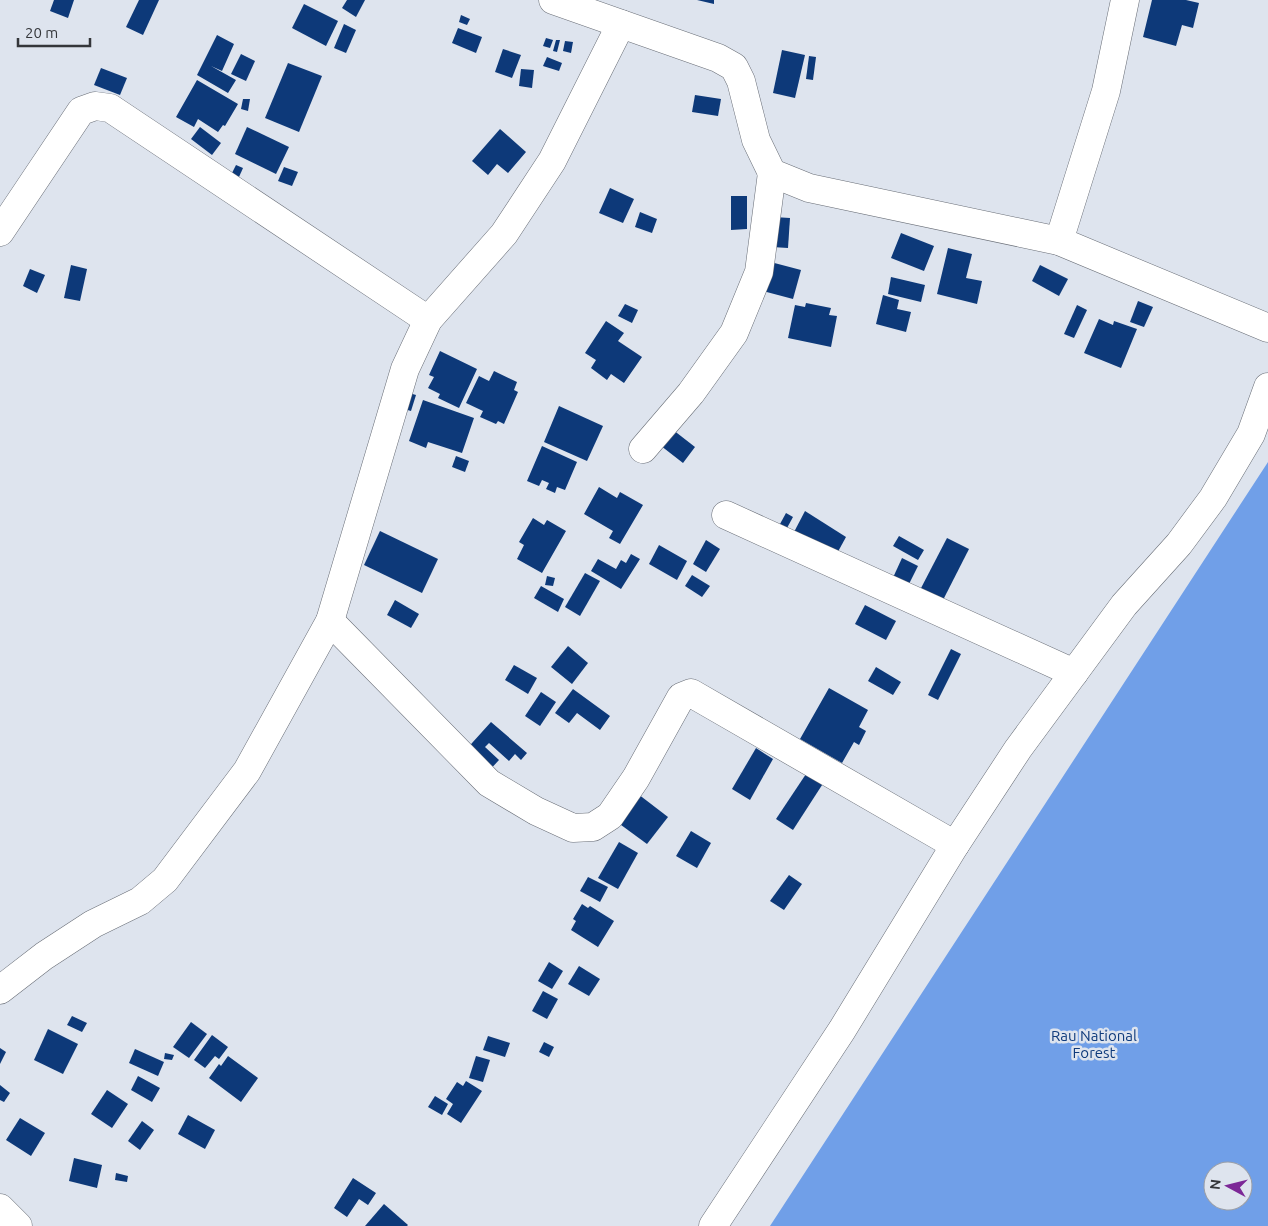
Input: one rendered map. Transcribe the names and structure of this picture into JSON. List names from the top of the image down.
{
  "parks": ["Rau National Forest"],
  "scale_bar": "20 m",
  "north": "left"
}
